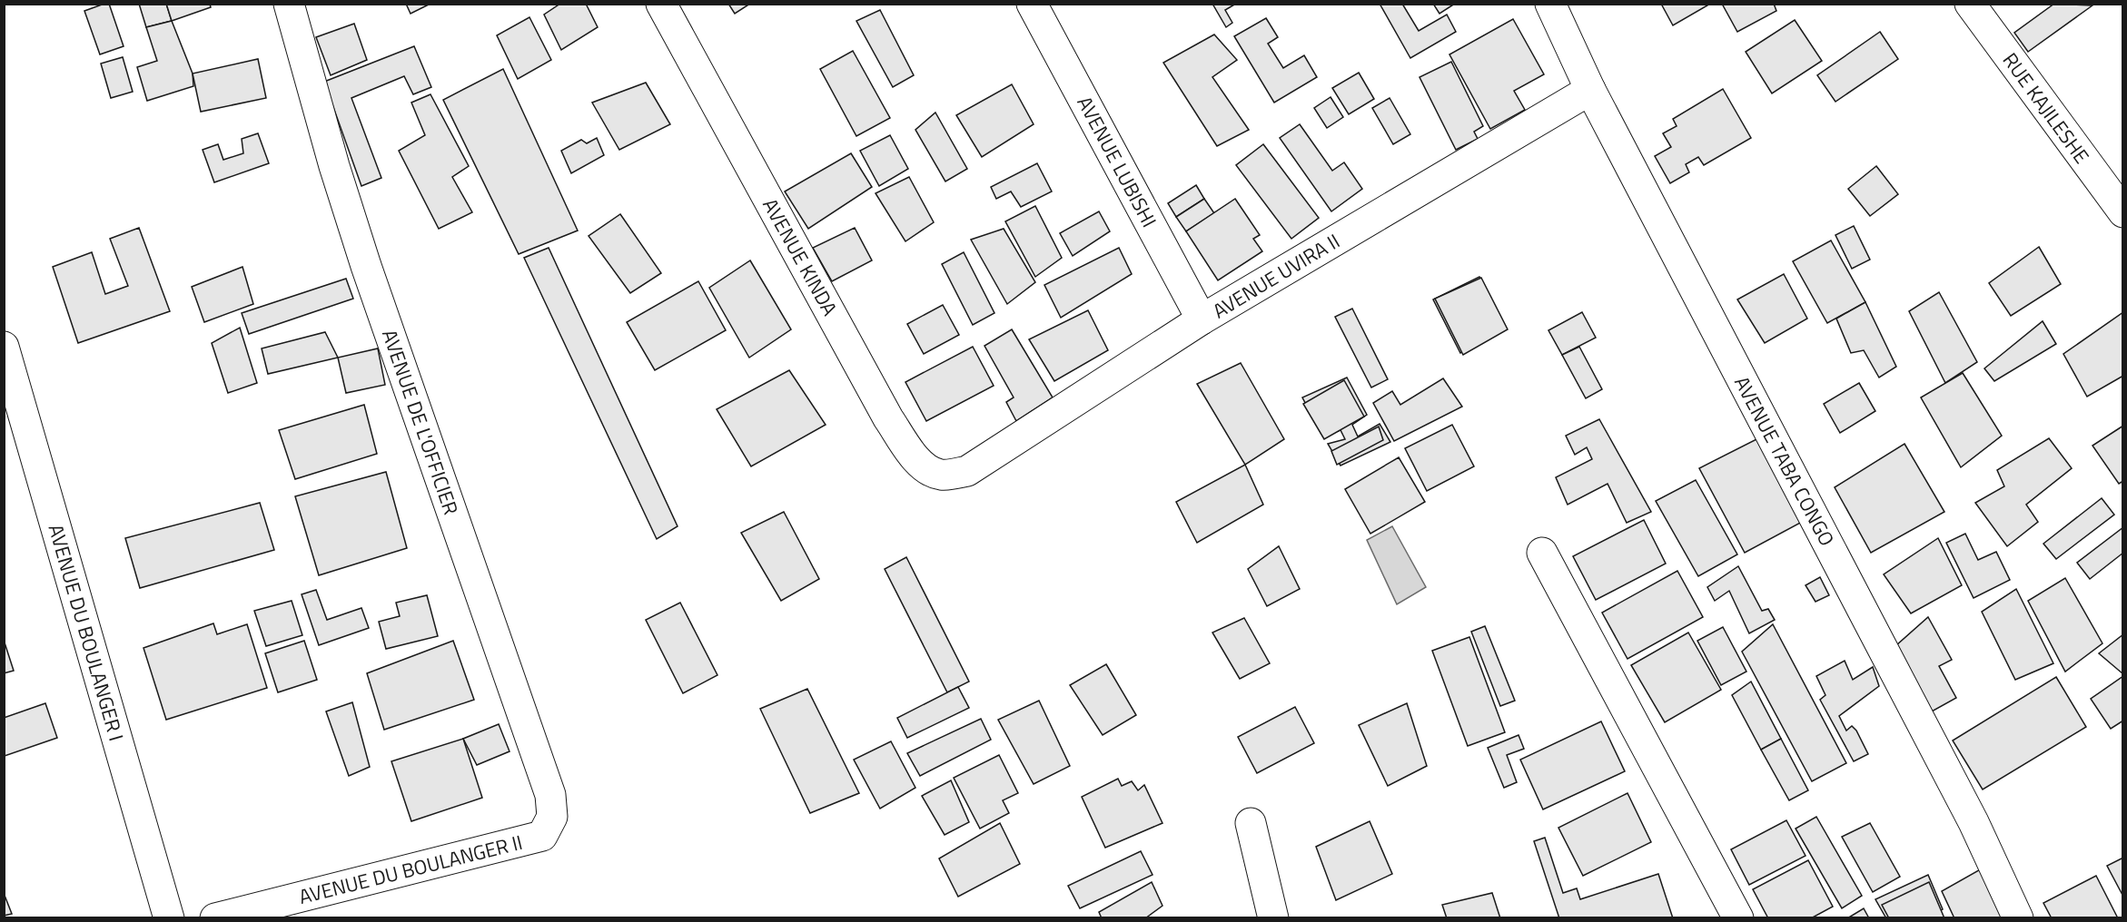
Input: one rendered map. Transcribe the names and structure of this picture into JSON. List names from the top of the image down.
{
  "streets": {
    "street": [
      "RUE KAJILESHE",
      "AVENUE LUBISHI",
      "AVENUE KINDA",
      "AVENUE UVIRA II",
      "AVENUE DE L'OFFICIER",
      "AVENUE TABA CONGO",
      "AVENUE DU BOULANGER I",
      "AVENUE DU BOULANGER II"
    ]
  },
  "crossings": [
    ["AVENUE LUBISHI", "AVENUE UVIRA II"],
    ["AVENUE KINDA", "AVENUE UVIRA II"],
    ["AVENUE UVIRA II", "AVENUE TABA CONGO"],
    ["AVENUE DE L'OFFICIER", "AVENUE DU BOULANGER II"]
  ]
}
